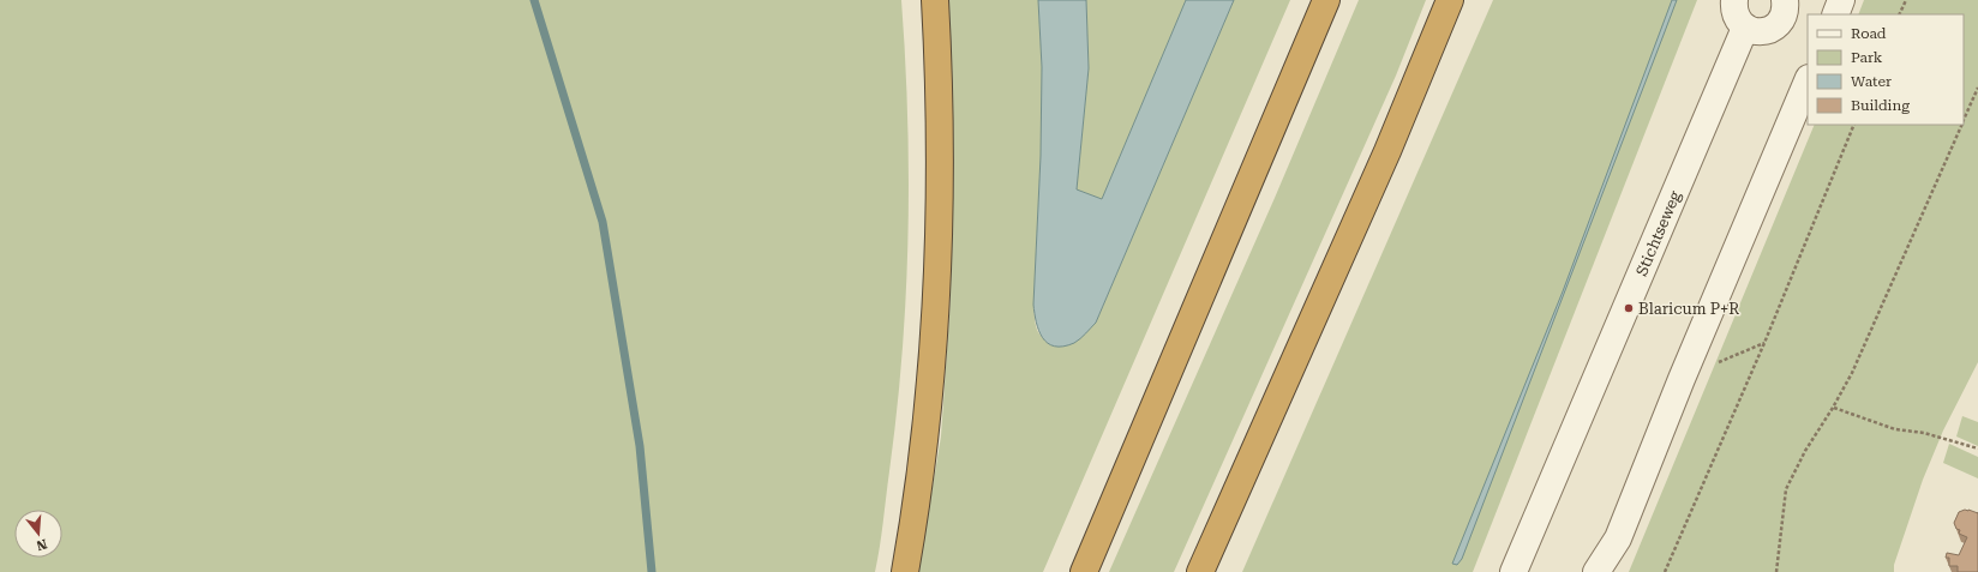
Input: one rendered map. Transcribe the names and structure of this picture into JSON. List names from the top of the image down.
{
  "streets": {
    "street": ["Stichtseweg"]
  },
  "places": ["Blaricum P+R"],
  "legend": [
    "Road",
    "Park",
    "Water",
    "Building"
  ],
  "north": "bottom"
}
